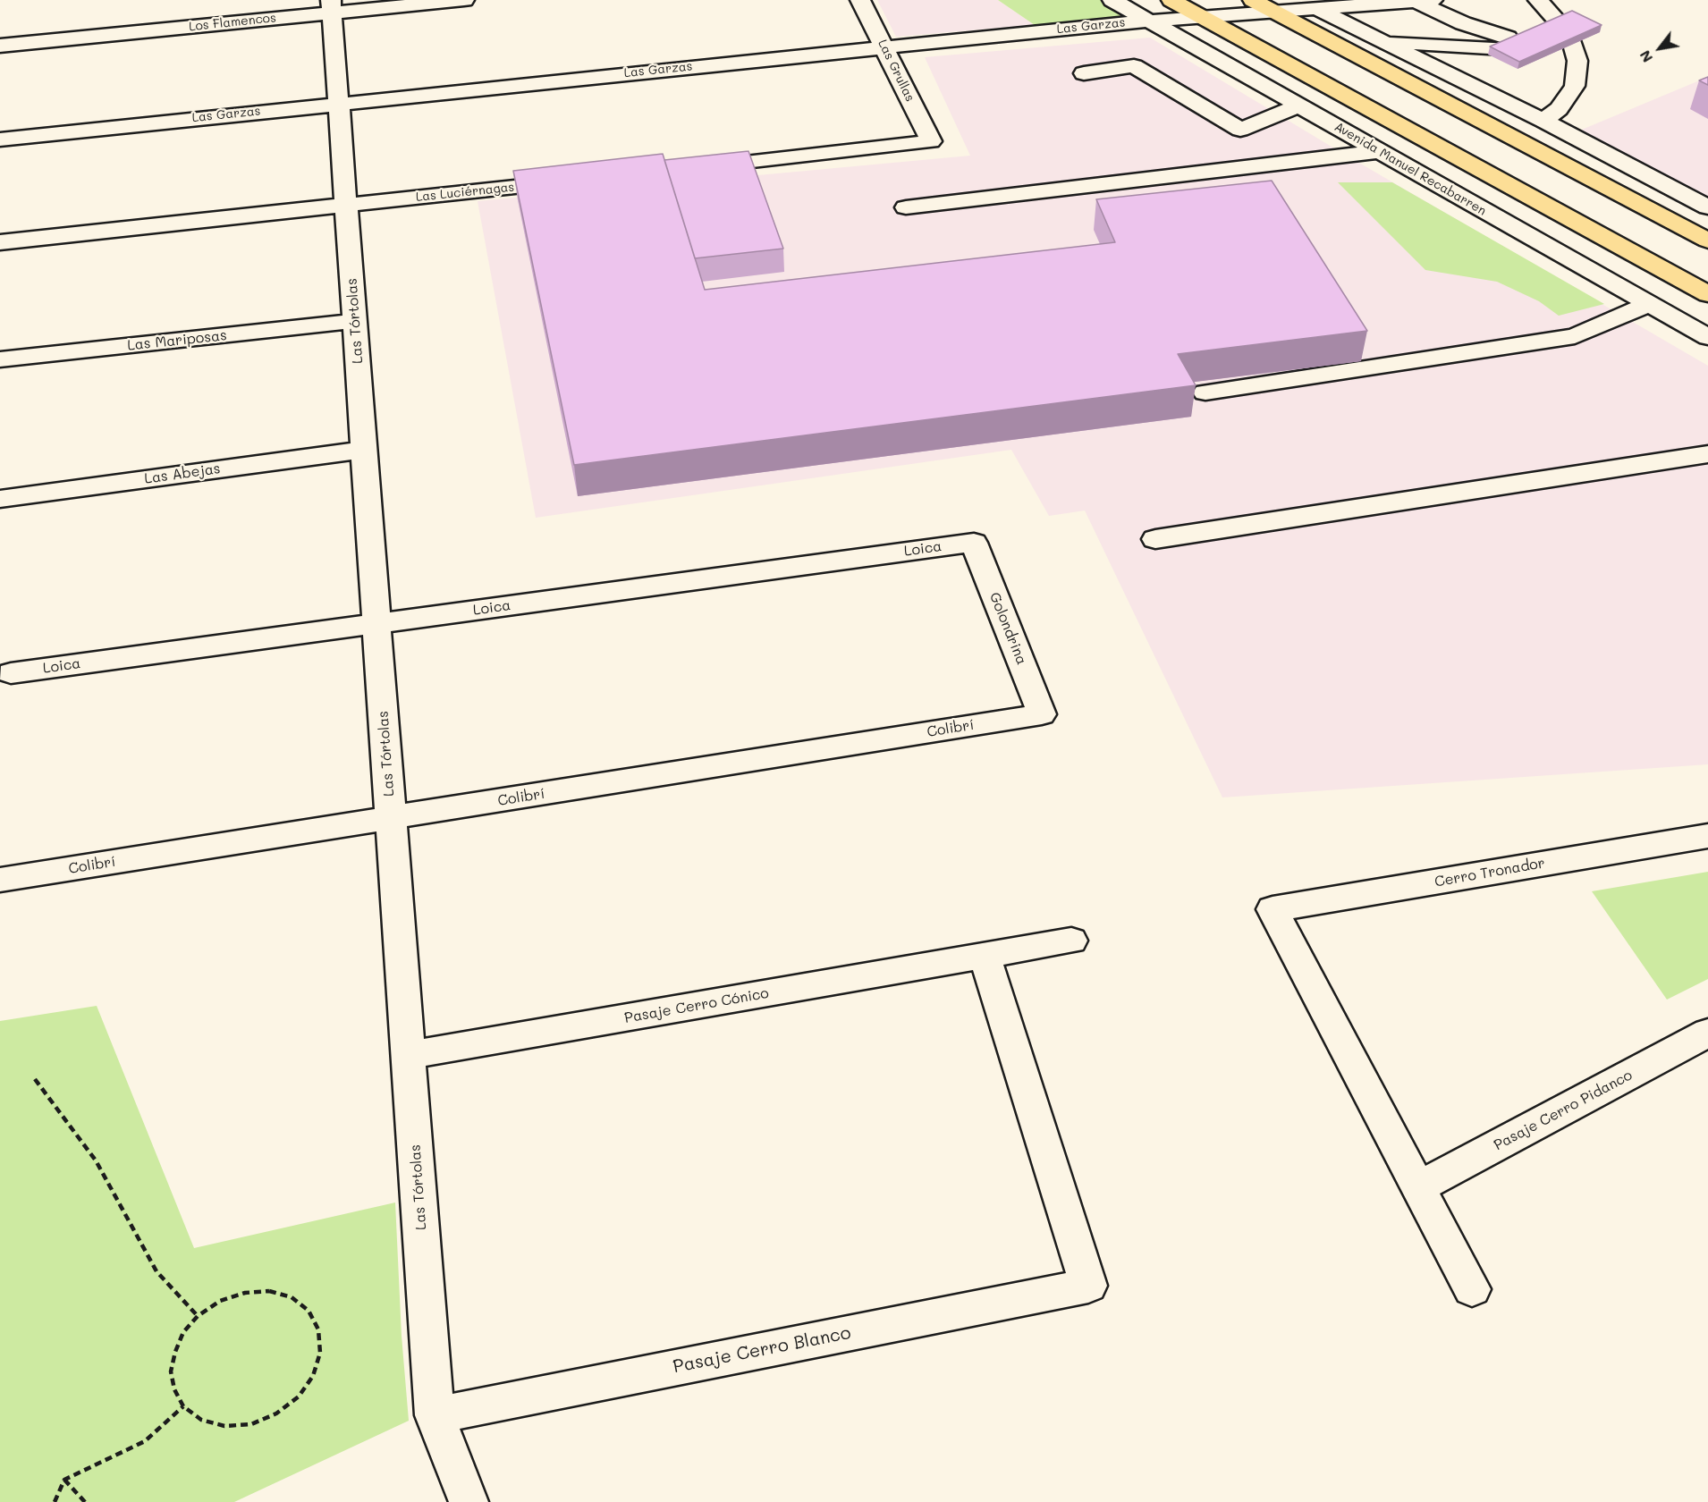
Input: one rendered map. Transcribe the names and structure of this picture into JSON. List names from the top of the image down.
{
  "streets": {
    "street": [
      "Los Flamencos",
      "Las Garzas",
      "Las Grullas",
      "Avenida Manuel Recabarren",
      "Las Luciérnagas",
      "Las Tórtolas",
      "Las Mariposas",
      "Las Abejas",
      "Loica",
      "Golondrina",
      "Colibrí",
      "Cerro Tronador",
      "Pasaje Cerro Cónico",
      "Pasaje Cerro Pidanco",
      "Pasaje Cerro Blanco"
    ]
  },
  "crossings": [
    ["Los Flamencos", "Las Tórtolas"],
    ["Las Garzas", "Las Grullas"],
    ["Las Garzas", "Avenida Manuel Recabarren"],
    ["Las Garzas", "Las Tórtolas"],
    ["Las Luciérnagas", "Las Tórtolas"],
    ["Las Tórtolas", "Las Mariposas"],
    ["Las Tórtolas", "Las Abejas"],
    ["Las Tórtolas", "Loica"],
    ["Las Tórtolas", "Colibrí"],
    ["Las Tórtolas", "Pasaje Cerro Cónico"],
    ["Las Tórtolas", "Pasaje Cerro Blanco"],
    ["Loica", "Golondrina"],
    ["Golondrina", "Colibrí"],
    ["Cerro Tronador", "Pasaje Cerro Pidanco"],
    ["Pasaje Cerro Cónico", "Pasaje Cerro Blanco"]
  ],
  "north": "bottom left"
}
